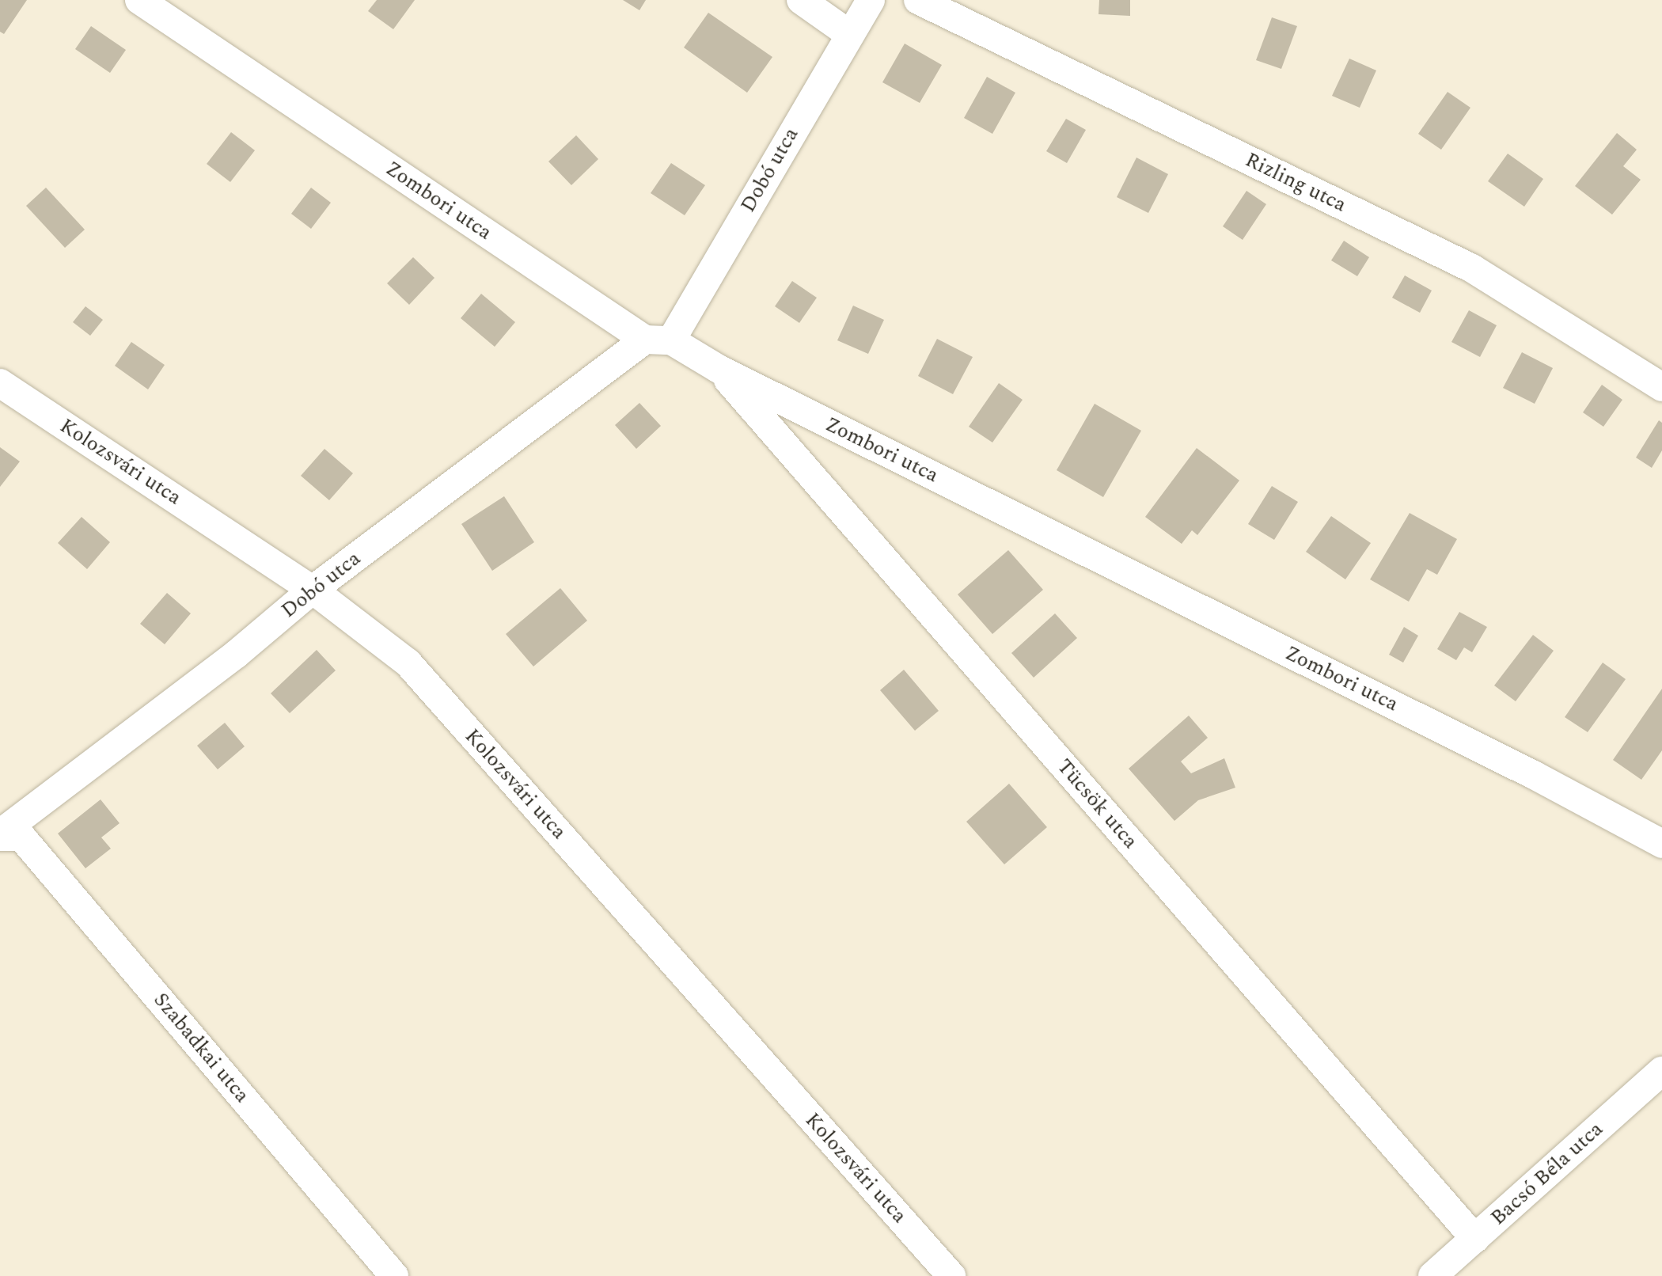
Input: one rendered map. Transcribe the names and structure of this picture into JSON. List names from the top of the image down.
{
  "streets": {
    "street": [
      "Dobó utca",
      "Rizling utca",
      "Zombori utca",
      "Kolozsvári utca",
      "Tücsök utca",
      "Szabadkai utca",
      "Bacsó Béla utca"
    ]
  },
  "crossings": [
    ["Dobó utca", "Zombori utca"],
    ["Dobó utca", "Kolozsvári utca"],
    ["Dobó utca", "Szabadkai utca"],
    ["Zombori utca", "Tücsök utca"],
    ["Tücsök utca", "Bacsó Béla utca"]
  ]
}
